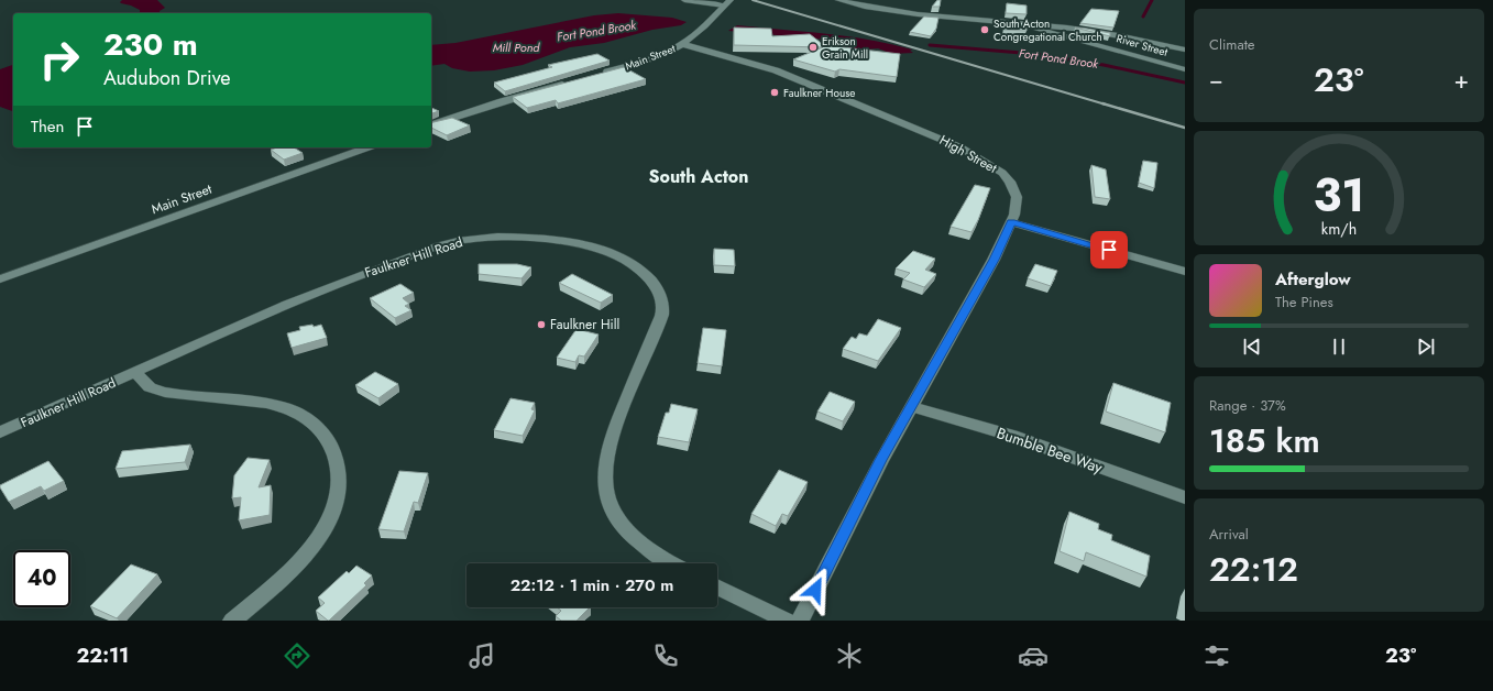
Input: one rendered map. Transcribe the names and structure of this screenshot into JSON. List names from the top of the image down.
{
  "streets": {
    "street": [
      "River Street",
      "Main Street",
      "High Street",
      "Faulkner Hill Road",
      "Bumble Bee Way"
    ]
  },
  "crossings": [
    ["Main Street", "High Street"],
    ["High Street", "Bumble Bee Way"]
  ],
  "districts": ["South Acton"],
  "water": ["Fort Pond Brook", "Mill Pond"],
  "places": [
    "South Acton Congregational Church",
    "Erikson Grain Mill",
    "Faulkner House",
    "Faulkner Hill"
  ],
  "page": {
    "tile": [
      "Climate",
      ["Range · 37%", "185 km"],
      ["Arrival", "22:12"]
    ],
    "turn": ["230 m", "Audubon Drive"],
    "heat": ["−", "23°", "+"],
    "then": "Then",
    "song": ["Afterglow", "The Pines"],
    "limit": "40",
    "trip": "22:12 · 1 min · 270 m",
    "tabs": ["22:11", "23°"],
    "gauge": ["31", "km/h"]
  }
}
